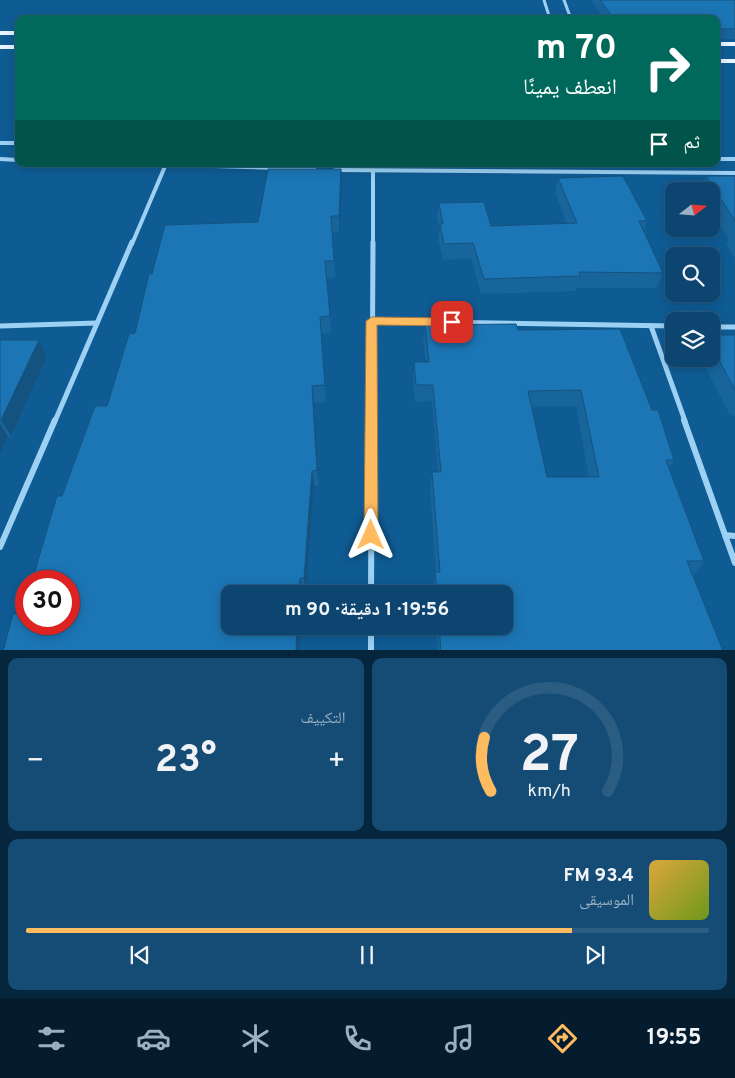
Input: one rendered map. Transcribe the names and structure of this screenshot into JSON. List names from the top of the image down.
{
  "north": "right",
  "page": {
    "turn": ["70 m", "انعطف يمينًا"],
    "then": "ثم",
    "limit": "30",
    "trip": "19:56 · 1 دقيقة · 90 m",
    "tile": "التكييف",
    "heat": ["−", "23°", "+"],
    "song": ["93.4 FM", "الموسيقى"],
    "tabs": "19:55",
    "gauge": ["27", "km/h"]
  }
}
